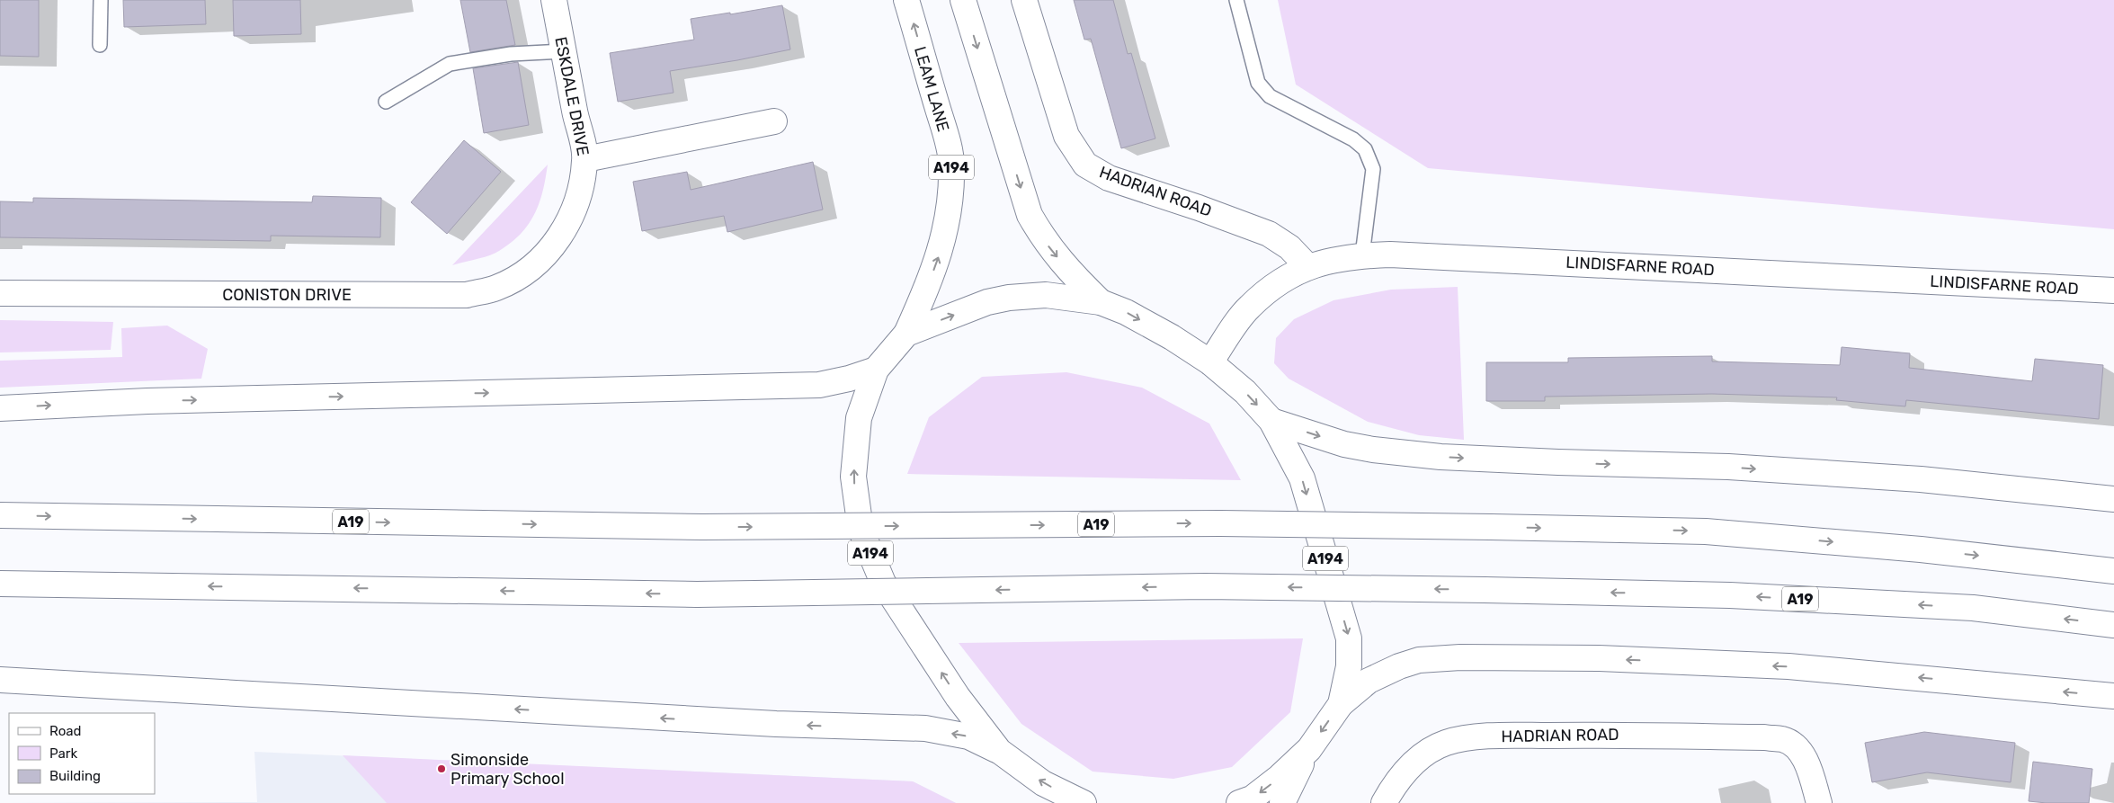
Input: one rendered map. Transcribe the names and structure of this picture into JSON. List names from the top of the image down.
{
  "streets": {
    "main road": [
      "LEAM LANE",
      "ESKDALE DRIVE",
      "A194",
      "HADRIAN ROAD",
      "LINDISFARNE ROAD",
      "CONISTON DRIVE",
      "A19"
    ]
  },
  "crossings": [
    ["LEAM LANE", "A194"],
    ["ESKDALE DRIVE", "CONISTON DRIVE"],
    ["A194", "LINDISFARNE ROAD"],
    ["HADRIAN ROAD", "LINDISFARNE ROAD"]
  ],
  "one_way": ["LEAM LANE"],
  "places": ["Simonside Primary School"],
  "legend": ["Road", "Park", "Building"]
}
